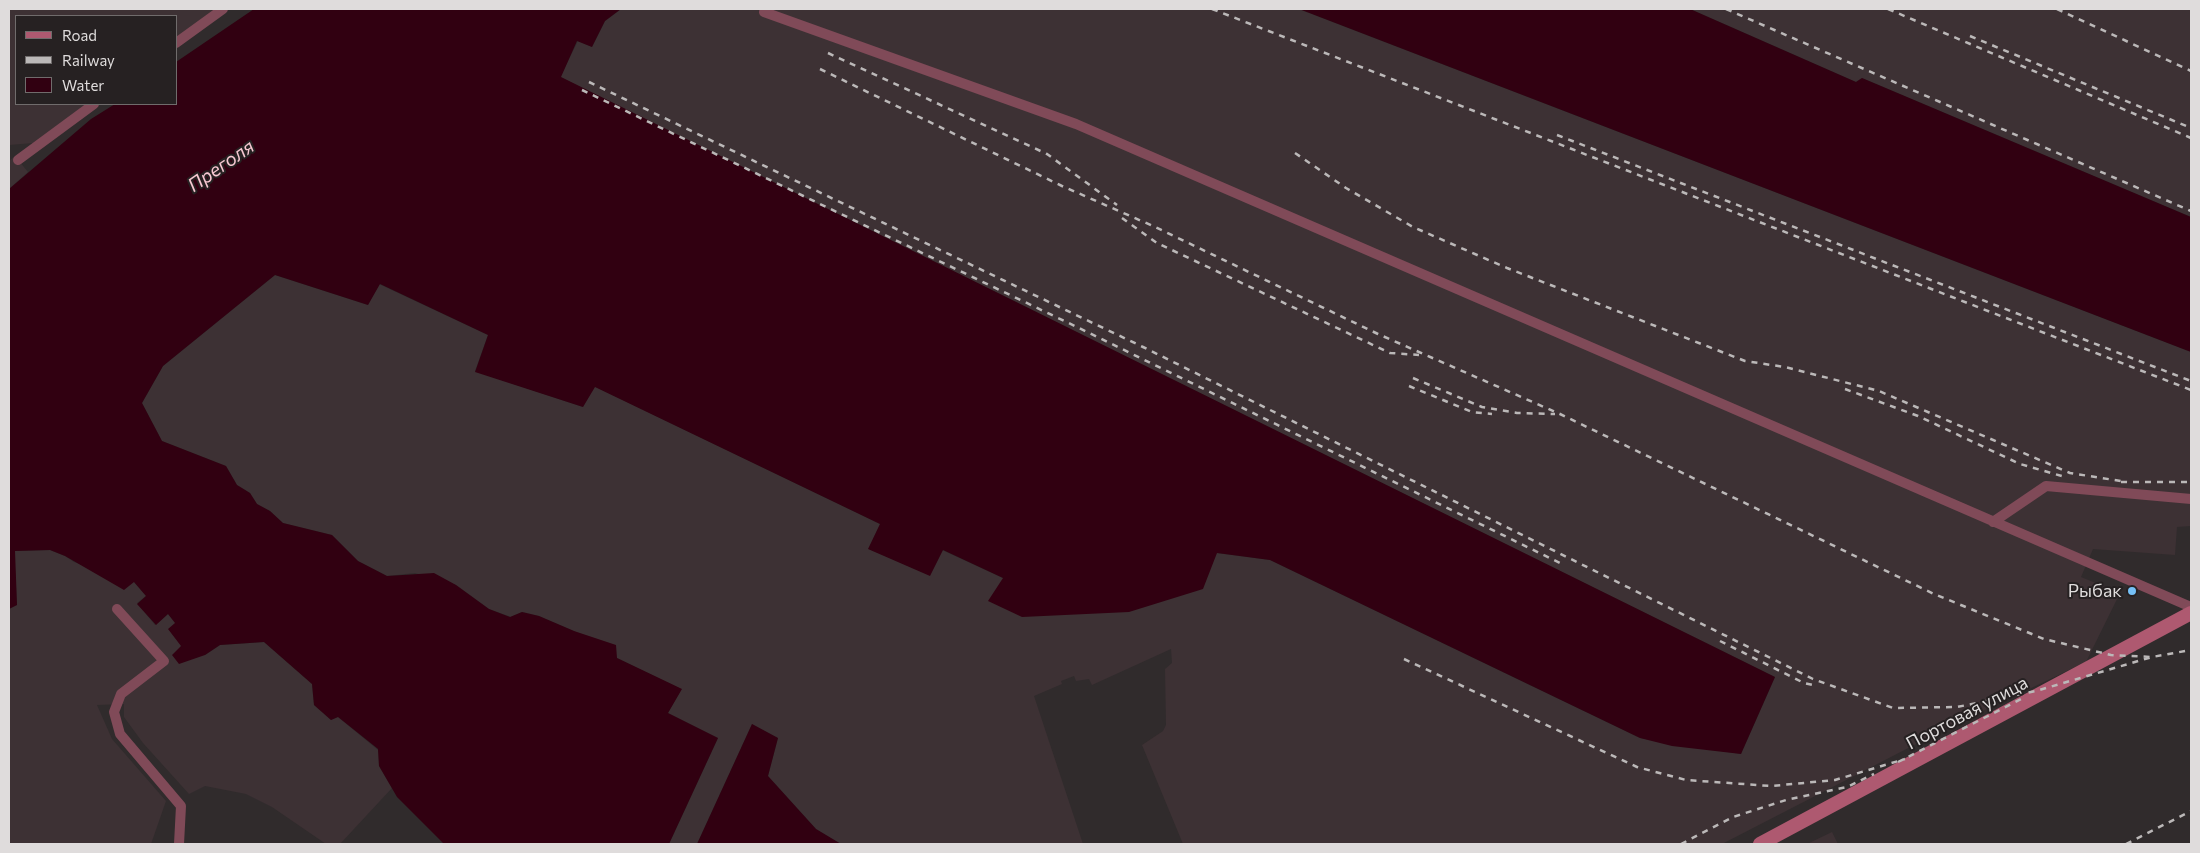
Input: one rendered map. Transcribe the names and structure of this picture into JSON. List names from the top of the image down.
{
  "streets": {
    "main road": ["Портовая улица"]
  },
  "water": ["Преголя"],
  "places": ["Рыбак"],
  "legend": ["Road", "Railway", "Water"]
}
